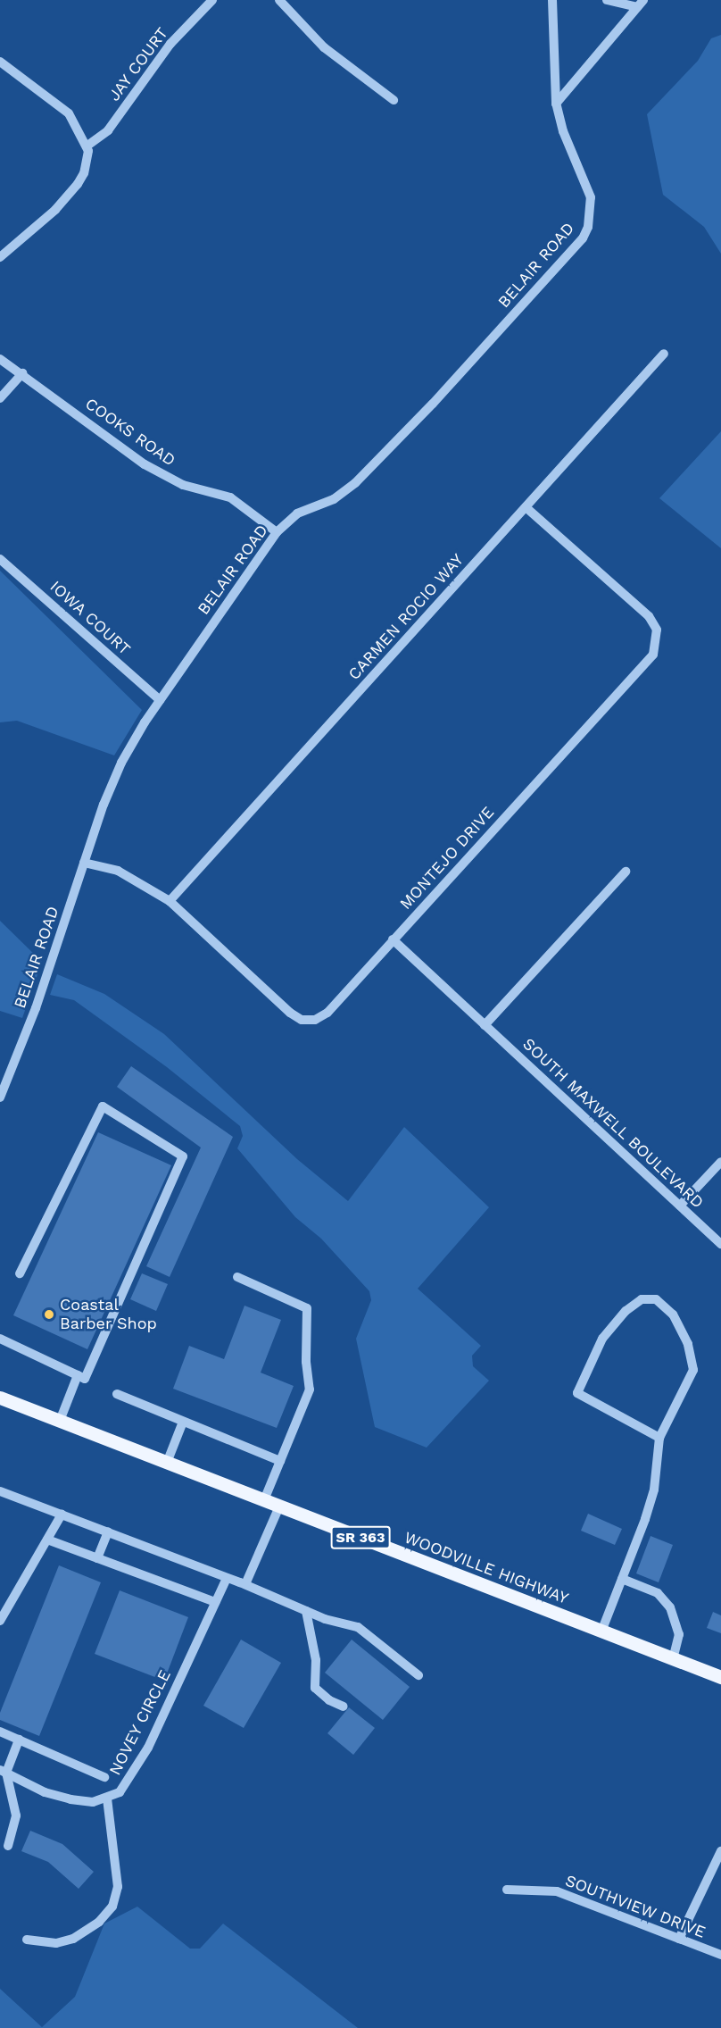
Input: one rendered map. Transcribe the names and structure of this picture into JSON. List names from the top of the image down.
{
  "streets": {
    "main road": ["SR 363", "WOODVILLE HIGHWAY"],
    "street": [
      "JAY COURT",
      "BELAIR ROAD",
      "COOKS ROAD",
      "CARMEN ROCIO WAY",
      "IOWA COURT",
      "MONTEJO DRIVE",
      "SOUTH MAXWELL BOULEVARD",
      "NOVEY CIRCLE",
      "SOUTHVIEW DRIVE"
    ]
  },
  "crossings": [
    ["BELAIR ROAD", "COOKS ROAD"],
    ["BELAIR ROAD", "IOWA COURT"],
    ["BELAIR ROAD", "MONTEJO DRIVE"],
    ["CARMEN ROCIO WAY", "MONTEJO DRIVE"],
    ["MONTEJO DRIVE", "SOUTH MAXWELL BOULEVARD"]
  ],
  "places": ["Coastal Barber Shop"]
}
